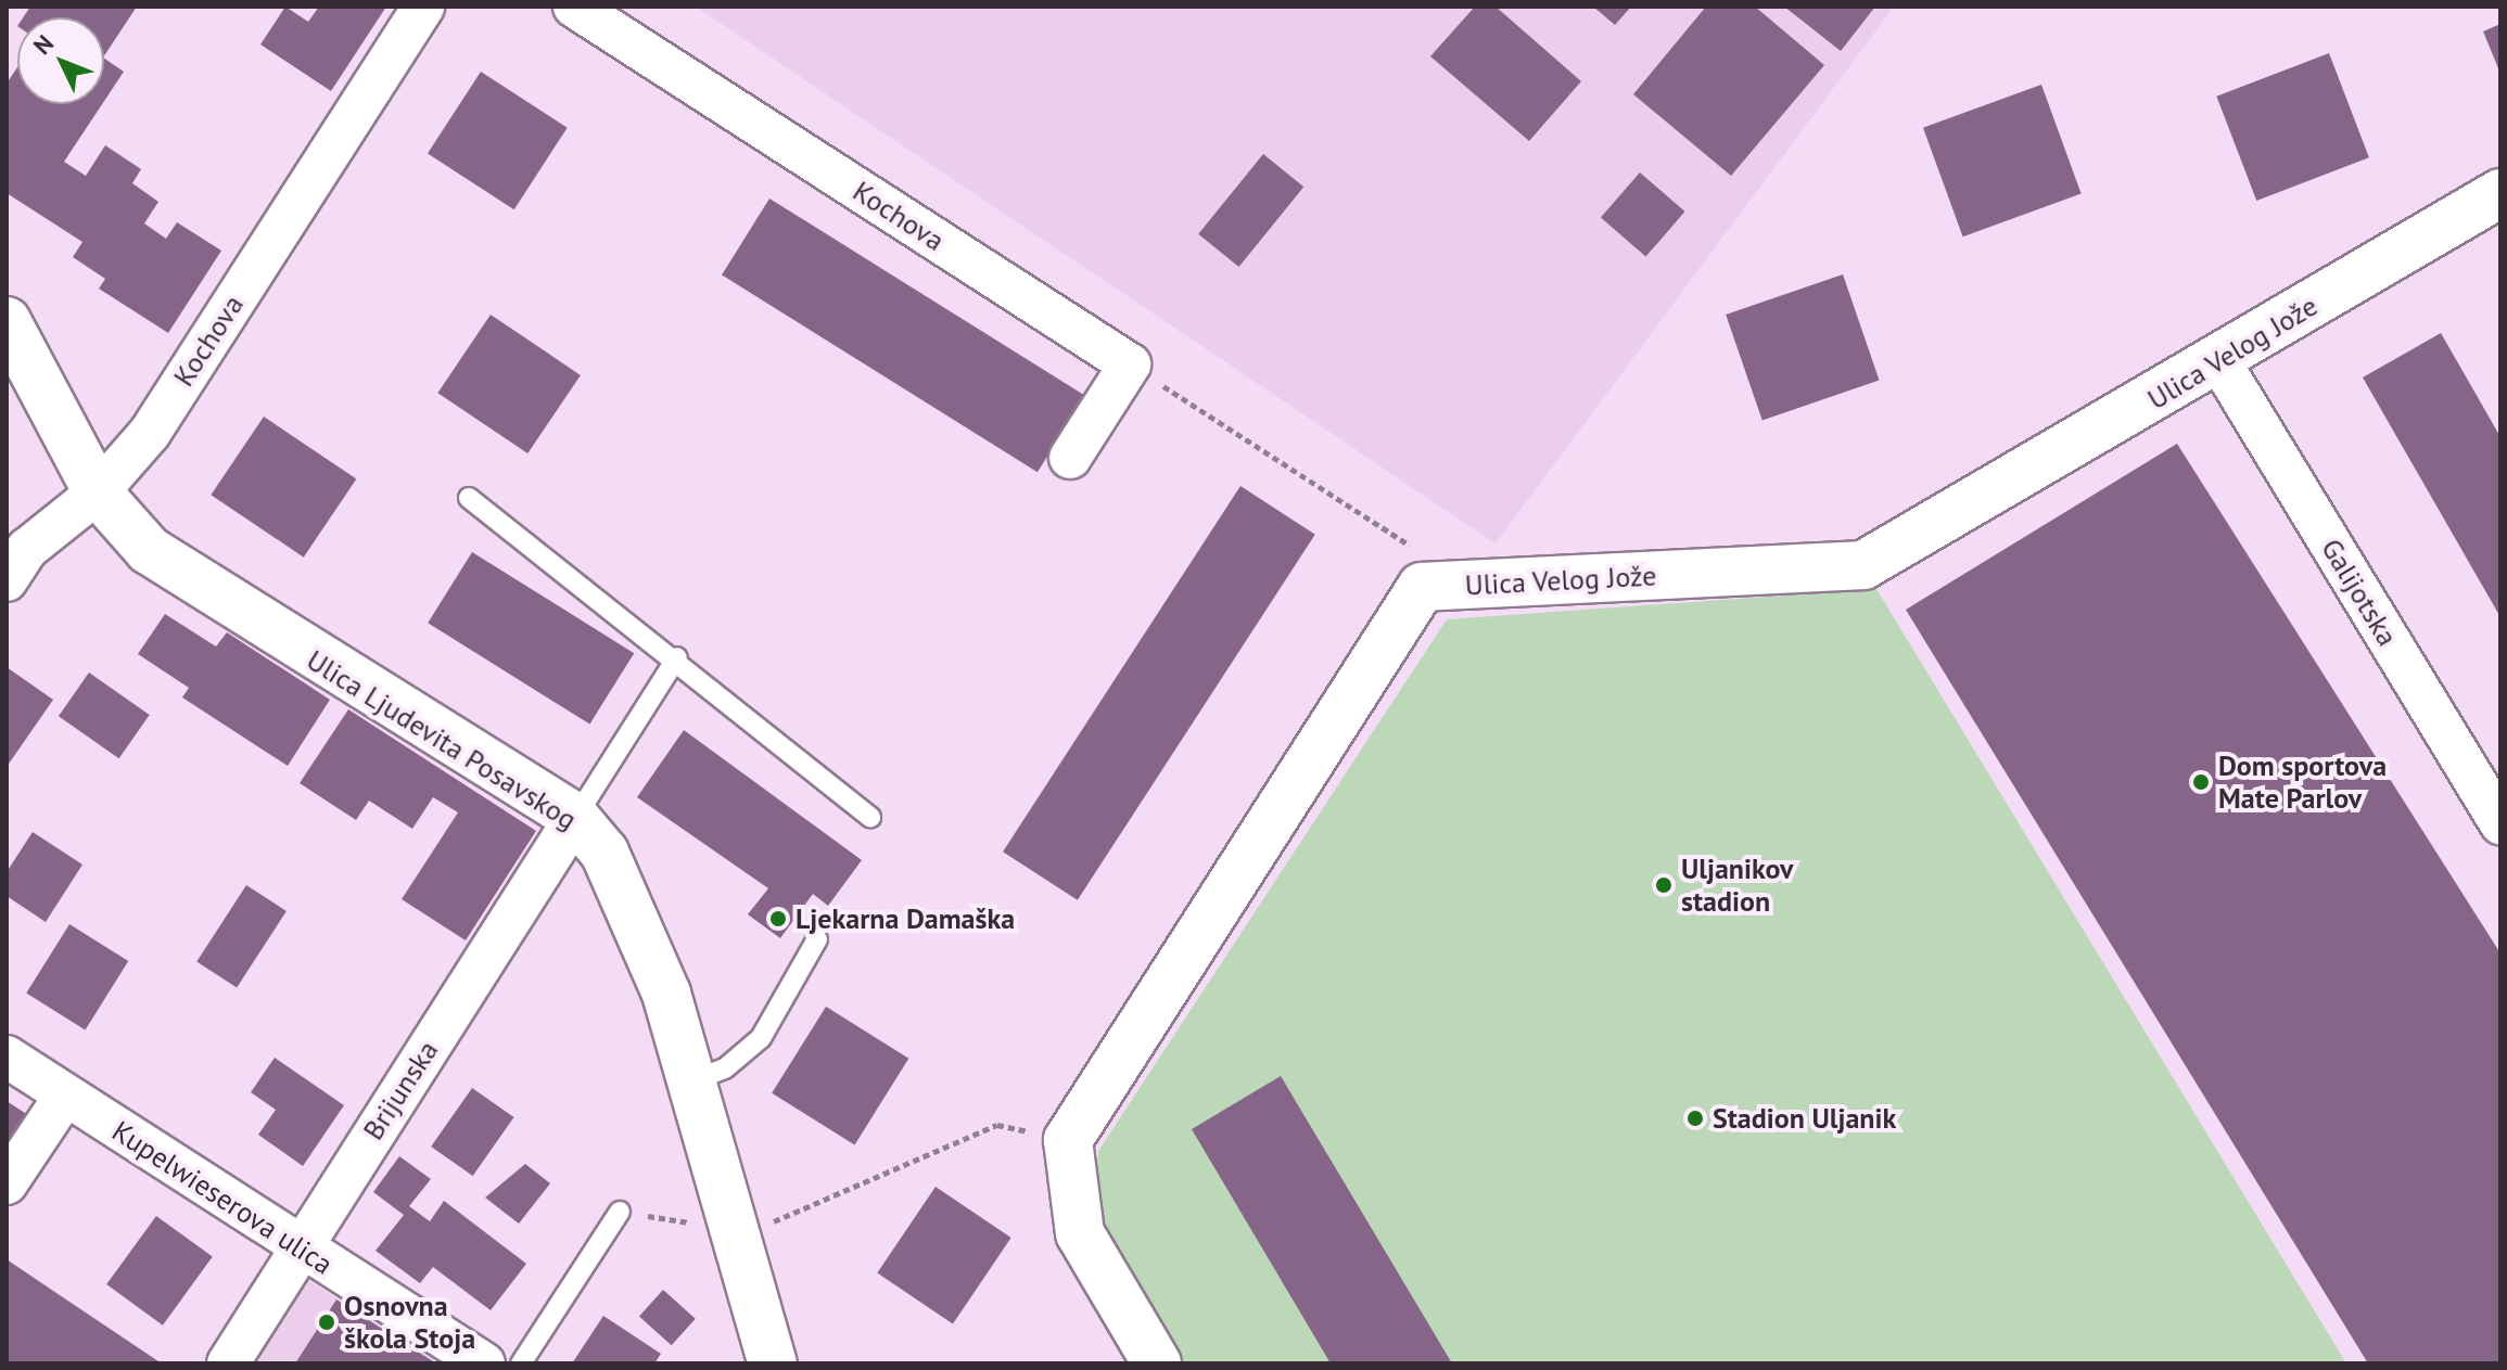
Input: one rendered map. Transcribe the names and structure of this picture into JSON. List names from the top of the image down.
{
  "streets": {
    "street": [
      "Kochova",
      "Ulica Velog Jože",
      "Galijotska",
      "Ulica Ljudevita Posavskog",
      "Brijunska",
      "Kupelwieserova ulica"
    ]
  },
  "crossings": [
    ["Kochova", "Ulica Ljudevita Posavskog"],
    ["Ulica Velog Jože", "Galijotska"],
    ["Ulica Ljudevita Posavskog", "Brijunska"],
    ["Brijunska", "Kupelwieserova ulica"]
  ],
  "places": [
    "Dom sportova Mate Parlov",
    "Uljanikov stadion",
    "Ljekarna Damaška",
    "Stadion Uljanik",
    "Osnovna škola Stoja"
  ],
  "north": "top left"
}
